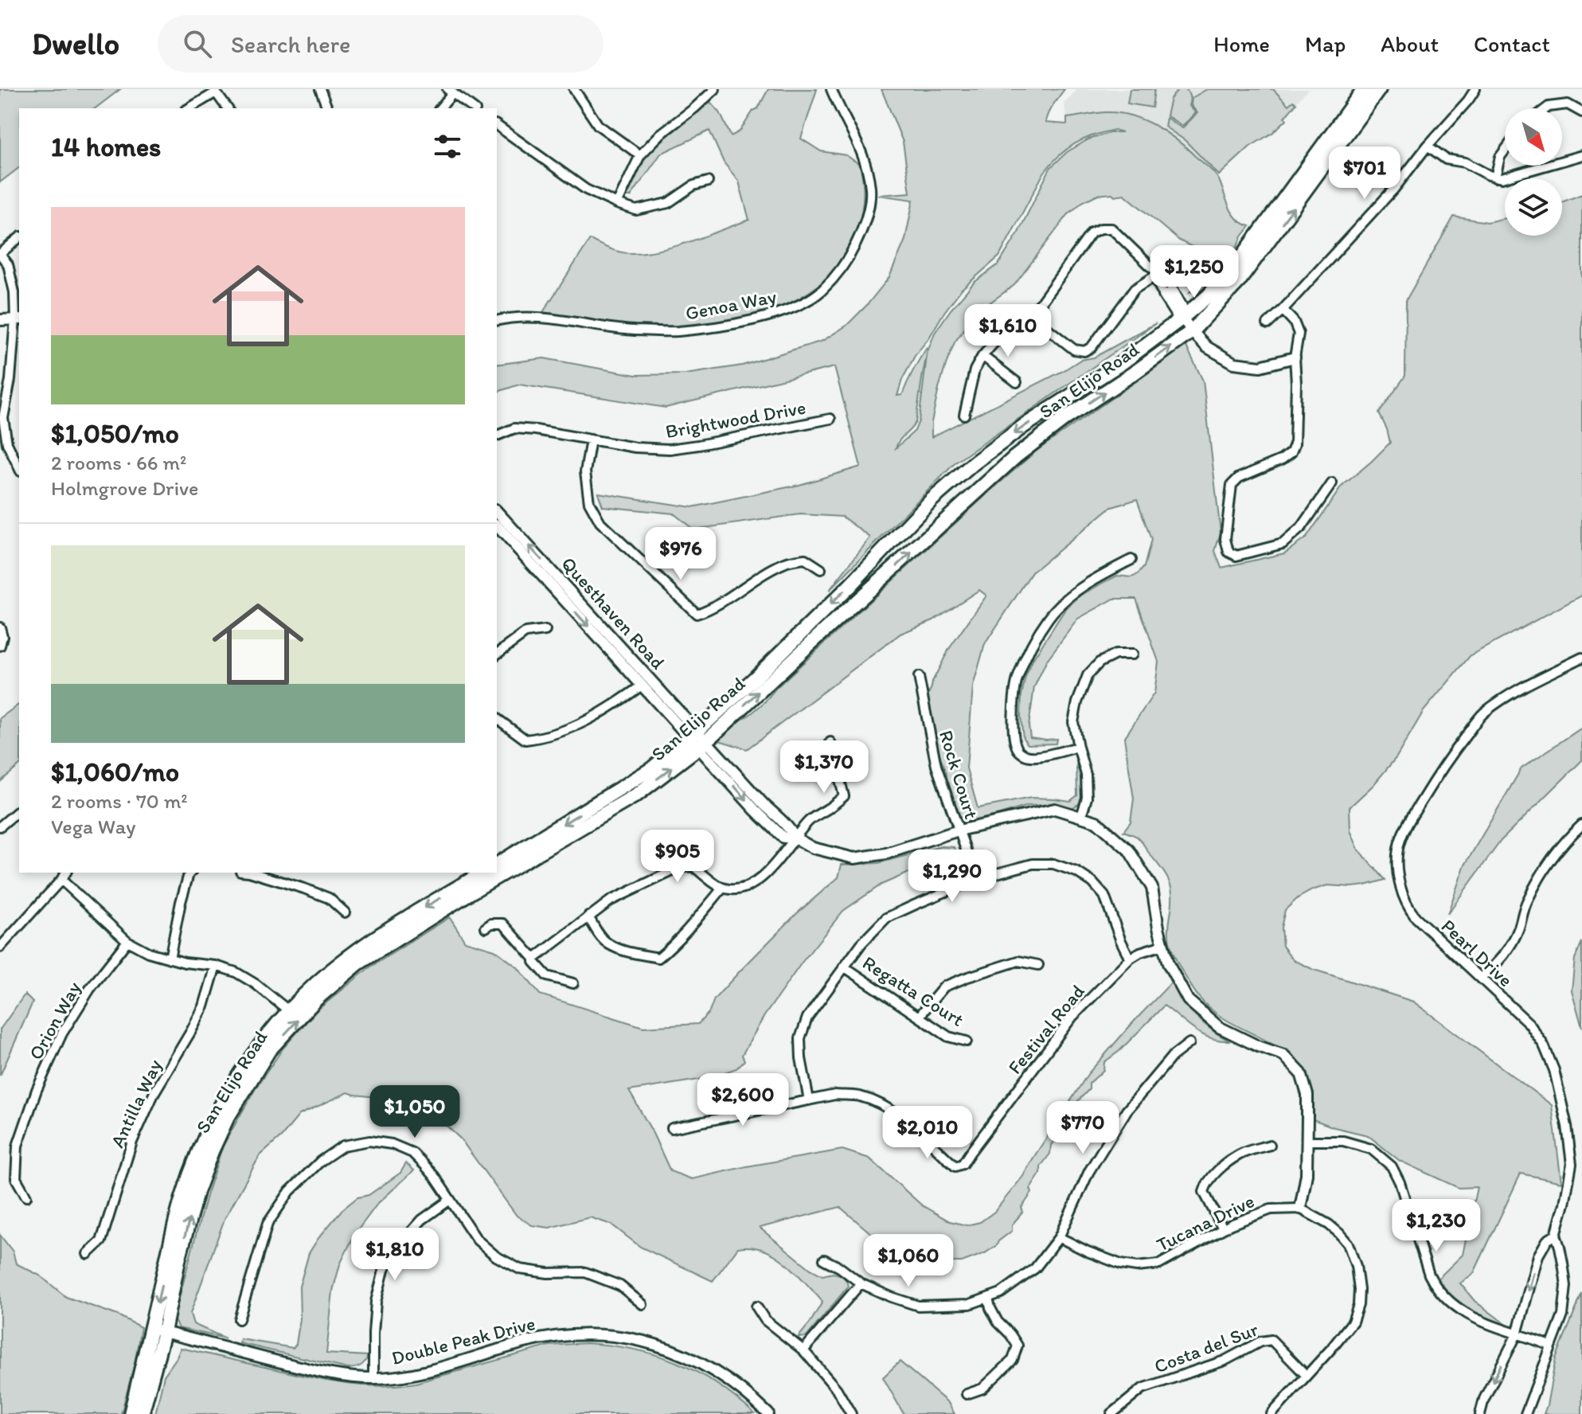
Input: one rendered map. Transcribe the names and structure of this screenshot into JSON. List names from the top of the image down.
{
  "streets": {
    "main road": ["San Elijo Road"],
    "street": [
      "Genoa Way",
      "Brightwood Drive",
      "Questhaven Road",
      "Rock Court",
      "Pearl Drive",
      "Regatta Court",
      "Orion Way",
      "Festival Road",
      "Antilla Way",
      "Tucana Drive",
      "Double Peak Drive",
      "Costa del Sur"
    ]
  },
  "crossings": [
    ["San Elijo Road", "Questhaven Road"],
    ["San Elijo Road", "Double Peak Drive"]
  ],
  "north": "bottom right",
  "page": {
    "header": "Dwello",
    "search": "Search here",
    "nav": [
      "Home",
      "Map",
      "About",
      "Contact"
    ],
    "heading": "14 homes",
    "price": [
      "$701",
      "$1,250",
      "$1,610",
      "$976",
      "$1,370",
      "$905",
      "$1,290",
      "$2,600",
      "$1,050",
      "$770",
      "$2,010",
      "$1,230",
      "$1,810",
      "$1,060"
    ],
    "list": [
      {
        "name": "$1,050/mo",
        "note": "2 rooms · 66 m² · Holmgrove Drive"
      },
      {
        "name": "$1,060/mo",
        "note": "2 rooms · 70 m² · Vega Way"
      }
    ]
  }
}
